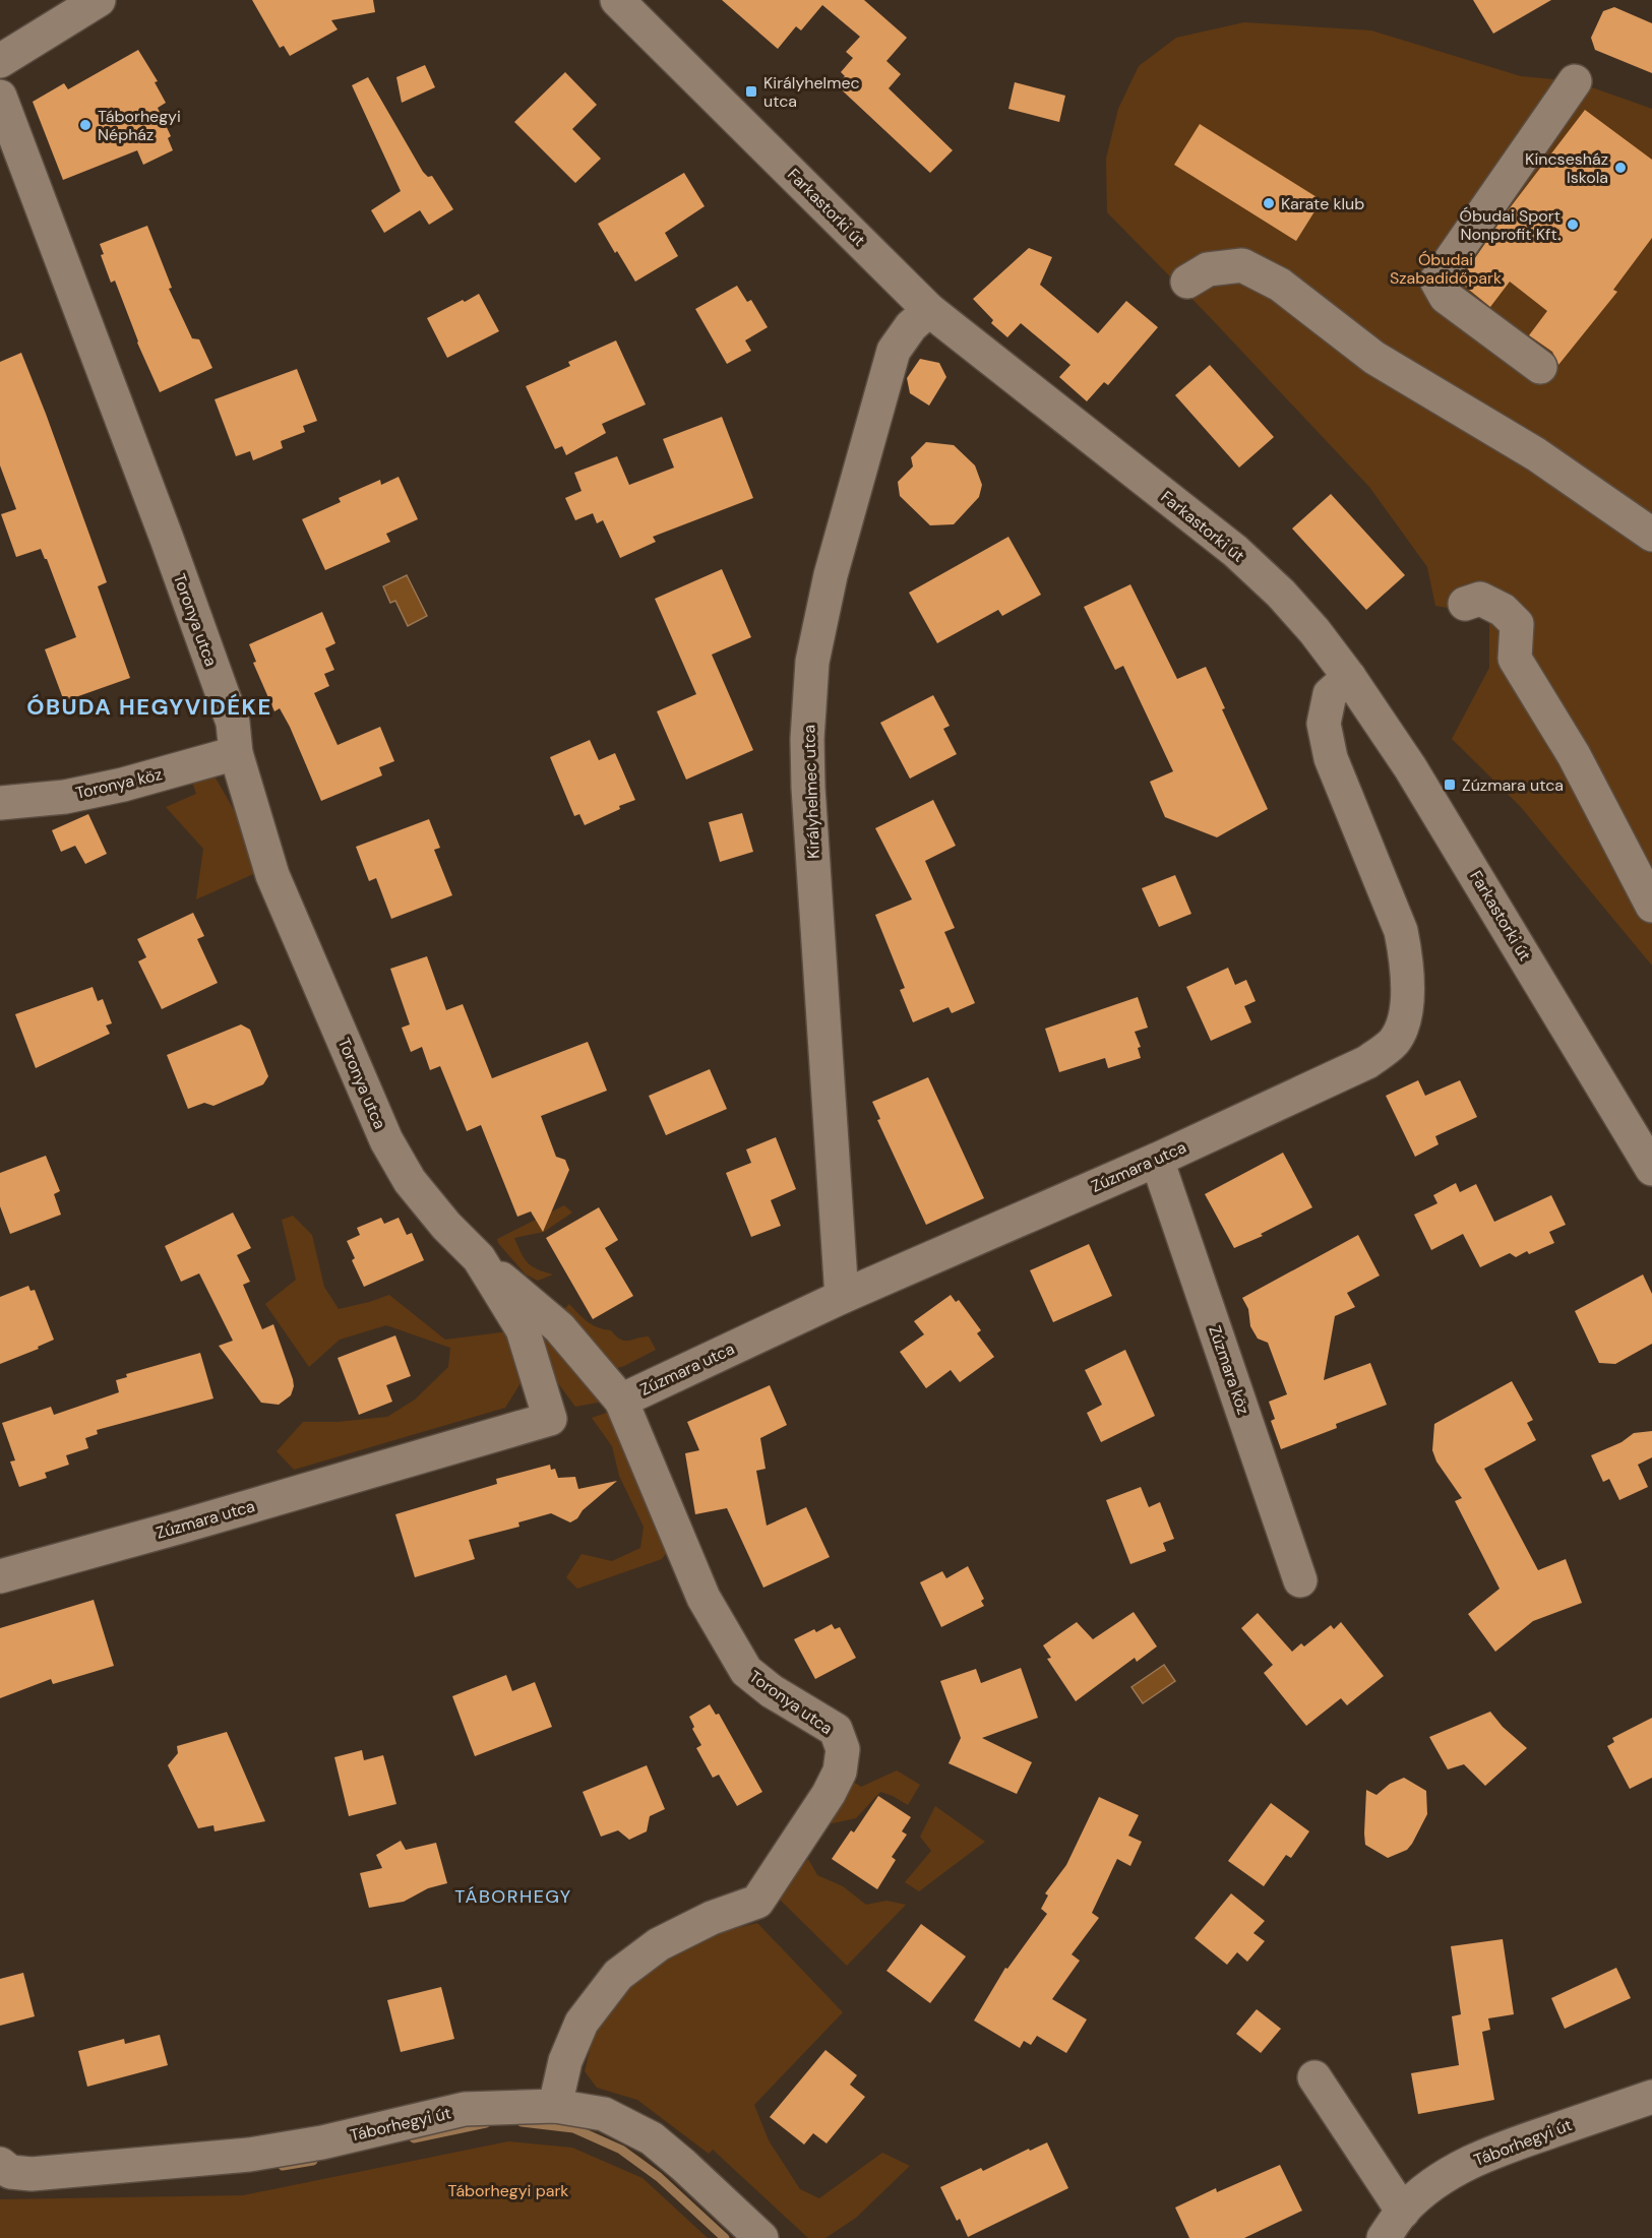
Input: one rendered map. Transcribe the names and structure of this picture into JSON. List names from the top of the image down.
{
  "streets": {
    "street": [
      "Farkastorki út",
      "Toronya utca",
      "Toronya köz",
      "Királyhelmec utca",
      "Zúzmara utca",
      "Zúzmara köz",
      "Táborhegyi út"
    ]
  },
  "crossings": [
    ["Farkastorki út", "Királyhelmec utca"],
    ["Farkastorki út", "Zúzmara utca"],
    ["Toronya utca", "Toronya köz"],
    ["Toronya utca", "Zúzmara utca"],
    ["Toronya utca", "Táborhegyi út"],
    ["Királyhelmec utca", "Zúzmara utca"],
    ["Zúzmara utca", "Zúzmara köz"]
  ],
  "districts": ["ÓBUDA HEGYVIDÉKE", "TÁBORHEGY"],
  "parks": ["Óbudai Szabadidőpark", "Táborhegyi park"],
  "places": {
    "transit": ["Királyhelmec utca", "Zúzmara utca"],
    "other": [
      "Táborhegyi Népház",
      "Kincsesház Iskola",
      "Karate klub",
      "Óbudai Sport Nonprofit Kft."
    ]
  }
}
